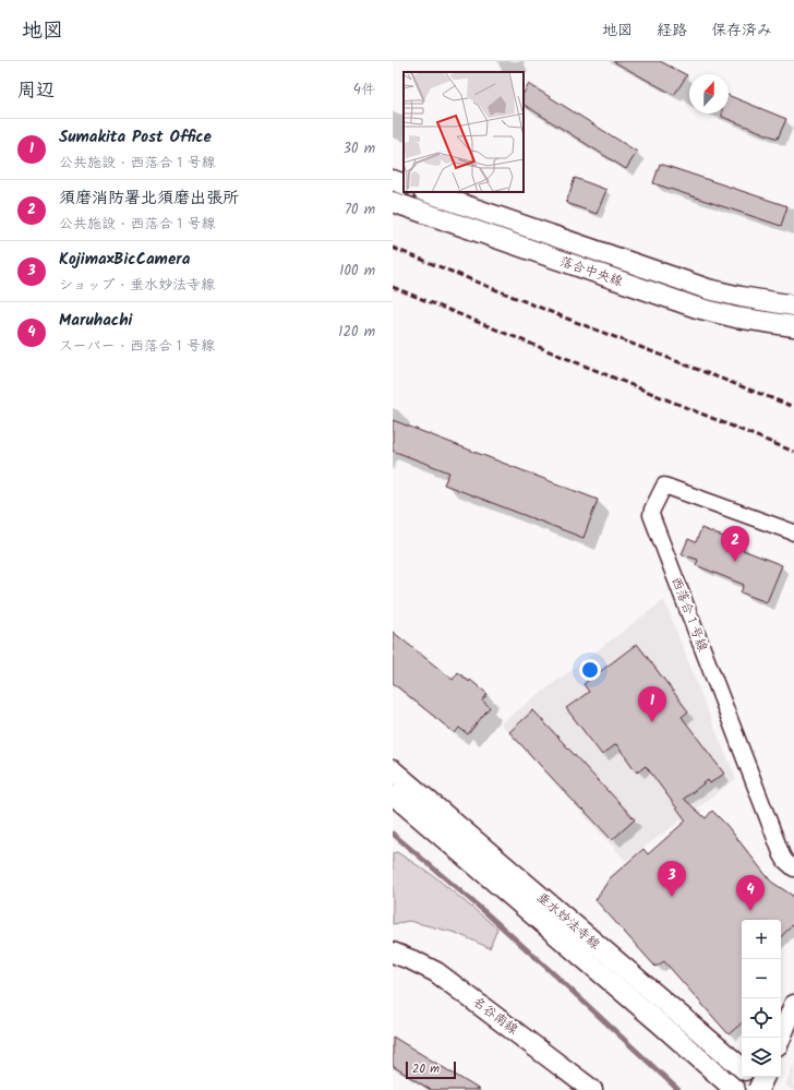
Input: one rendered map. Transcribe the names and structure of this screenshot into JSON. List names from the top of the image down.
{
  "streets": {
    "street": [
      "落合中央線",
      "西落合１号線",
      "垂水妙法寺線",
      "名谷南線"
    ]
  },
  "scale_bar": "20 m",
  "north": "top",
  "page": {
    "header": "地図",
    "nav": ["地図", "経路", "保存済み"],
    "heading": ["周辺", "4件"],
    "list": [
      {
        "mark": "1",
        "name": "Sumakita Post Office",
        "note": "公共施設 · 西落合１号線",
        "value": "30 m"
      },
      {
        "mark": "2",
        "name": "須磨消防署北須磨出張所",
        "note": "公共施設 · 西落合１号線",
        "value": "70 m"
      },
      {
        "mark": "3",
        "name": "Kojima×BicCamera",
        "note": "ショップ · 垂水妙法寺線",
        "value": "100 m"
      },
      {
        "mark": "4",
        "name": "Maruhachi",
        "note": "スーパー · 西落合１号線",
        "value": "120 m"
      }
    ],
    "pins": [
      "2",
      "1",
      "3",
      "4"
    ],
    "map_buttons": ["+", "−"],
    "scale": "20 m"
  }
}
